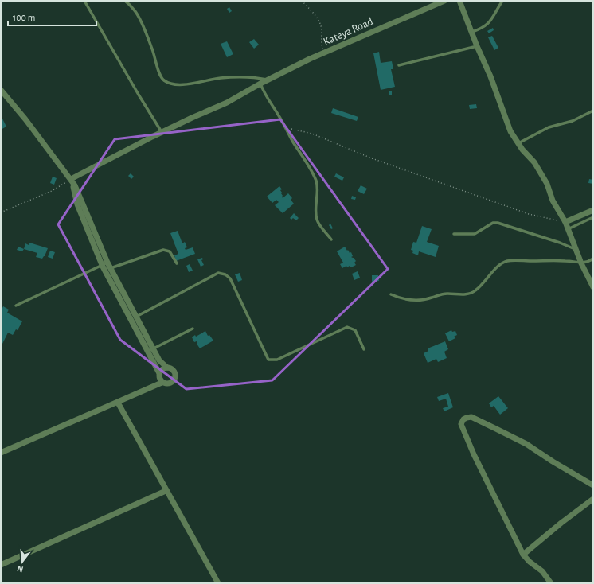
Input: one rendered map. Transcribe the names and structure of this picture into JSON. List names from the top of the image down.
{
  "streets": {
    "street": ["Kateya Road"]
  },
  "scale_bar": "100 m",
  "north": "bottom"
}
